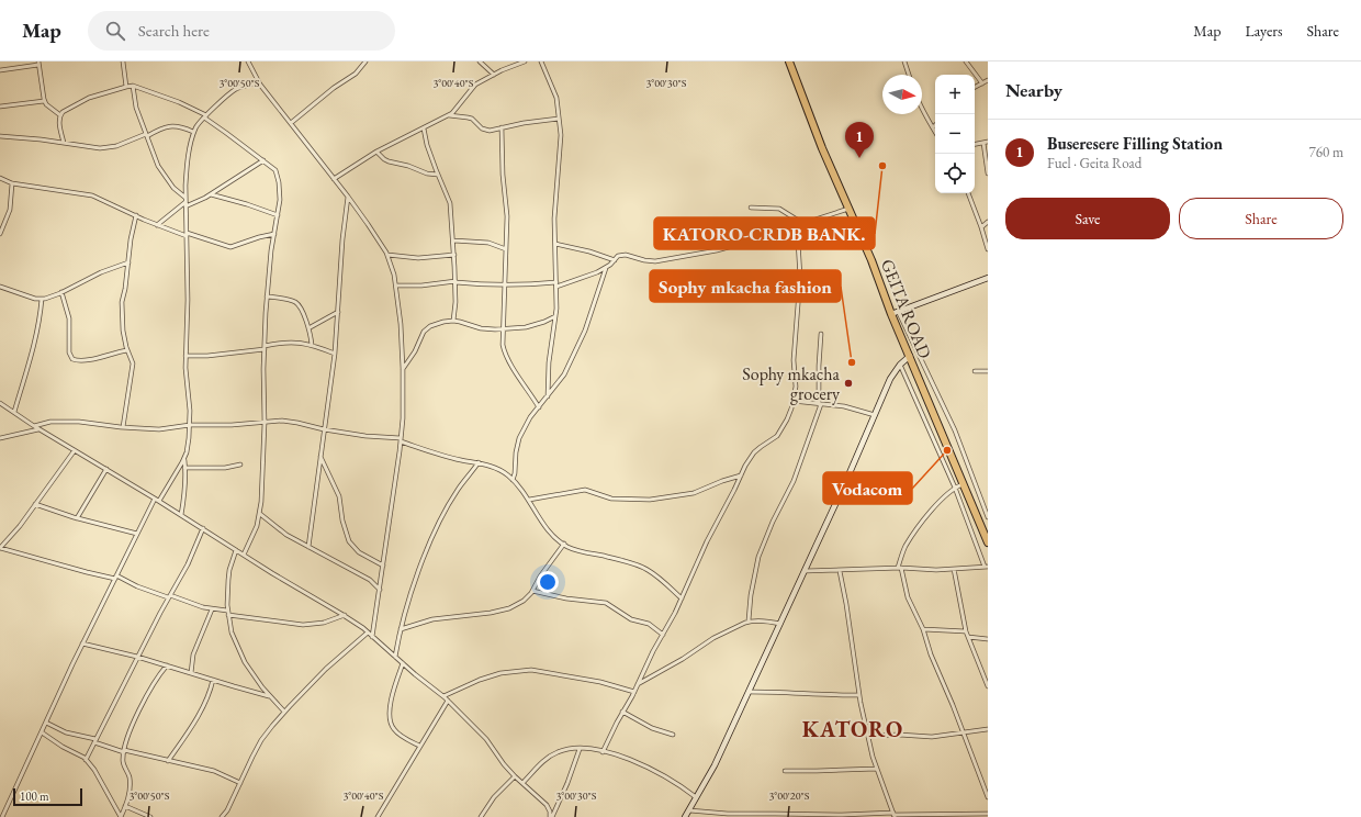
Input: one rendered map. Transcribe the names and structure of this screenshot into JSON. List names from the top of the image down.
{
  "streets": {
    "highway": ["GEITA ROAD"]
  },
  "districts": ["KATORO"],
  "places": [
    "KATORO-CRDB BANK.",
    "Sophy mkacha fashion",
    "Sophy mkacha grocery",
    "Vodacom"
  ],
  "scale_bar": "100 m",
  "north": "right",
  "page": {
    "header": "Map",
    "search": "Search here",
    "nav": ["Map", "Layers", "Share"],
    "heading": "Nearby",
    "map_buttons": ["+", "−"],
    "list": [
      {
        "mark": "1",
        "name": "Buseresere Filling Station",
        "note": "Fuel · Geita Road",
        "value": "760 m"
      }
    ],
    "pins": "1",
    "buttons": ["Save", "Share"],
    "scale": "100 m"
  },
  "coordinates": [
    "3°00'50\"S",
    "3°00'40\"S",
    "3°00'30\"S",
    "3°00'20\"S"
  ]
}
